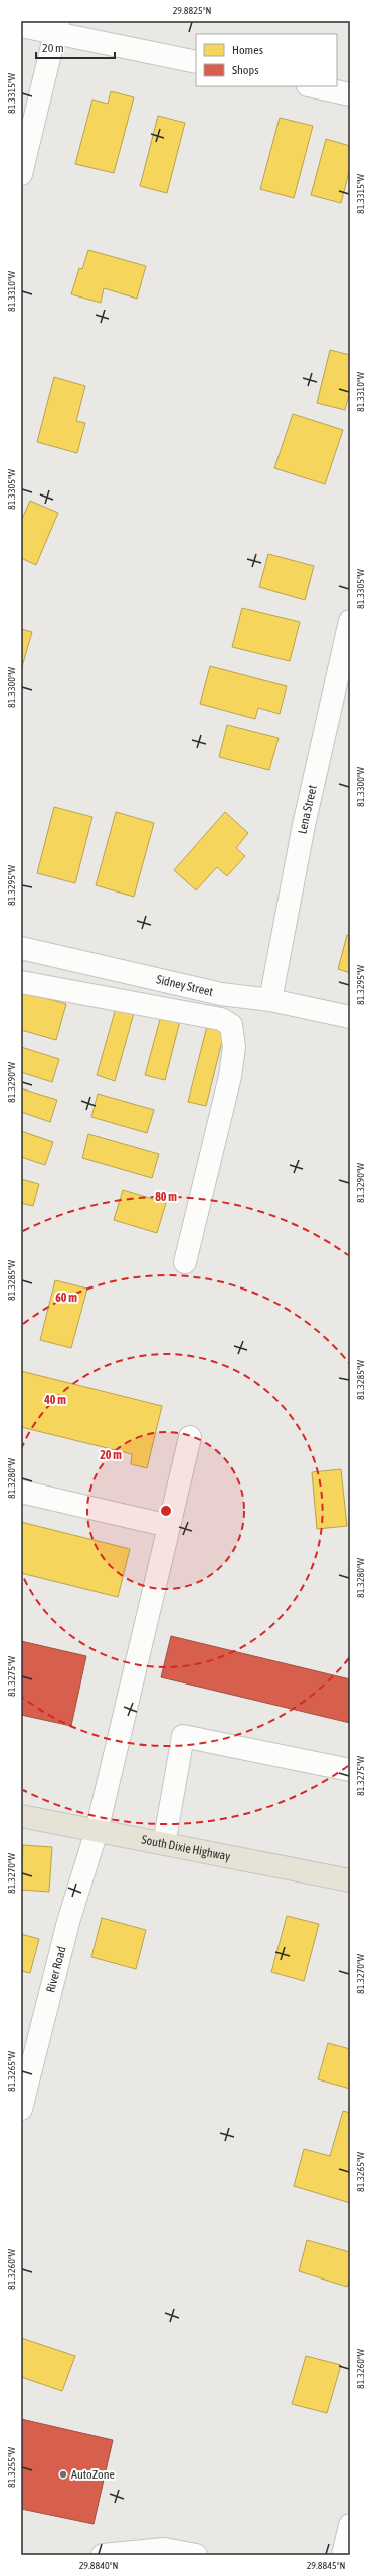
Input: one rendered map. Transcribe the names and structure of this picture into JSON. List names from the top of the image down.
{
  "streets": {
    "main road": ["South Dixie Highway"],
    "street": ["Lena Street", "Sidney Street", "River Road"]
  },
  "crossings": [
    ["Lena Street", "Sidney Street"],
    ["South Dixie Highway", "River Road"]
  ],
  "places": ["AutoZone"],
  "legend": ["Homes", "Shops"],
  "scale_bar": "20 m",
  "coordinates": [
    "29.8825°N",
    "81.3315°W",
    "81.3310°W",
    "81.3305°W",
    "81.3300°W",
    "81.3295°W",
    "81.3290°W",
    "81.3285°W",
    "81.3280°W",
    "81.3275°W",
    "81.3270°W",
    "81.3265°W",
    "81.3260°W",
    "81.3255°W",
    "29.8840°N",
    "29.8845°N"
  ],
  "rings": [
    "80 m",
    "60 m",
    "40 m",
    "20 m"
  ]
}
